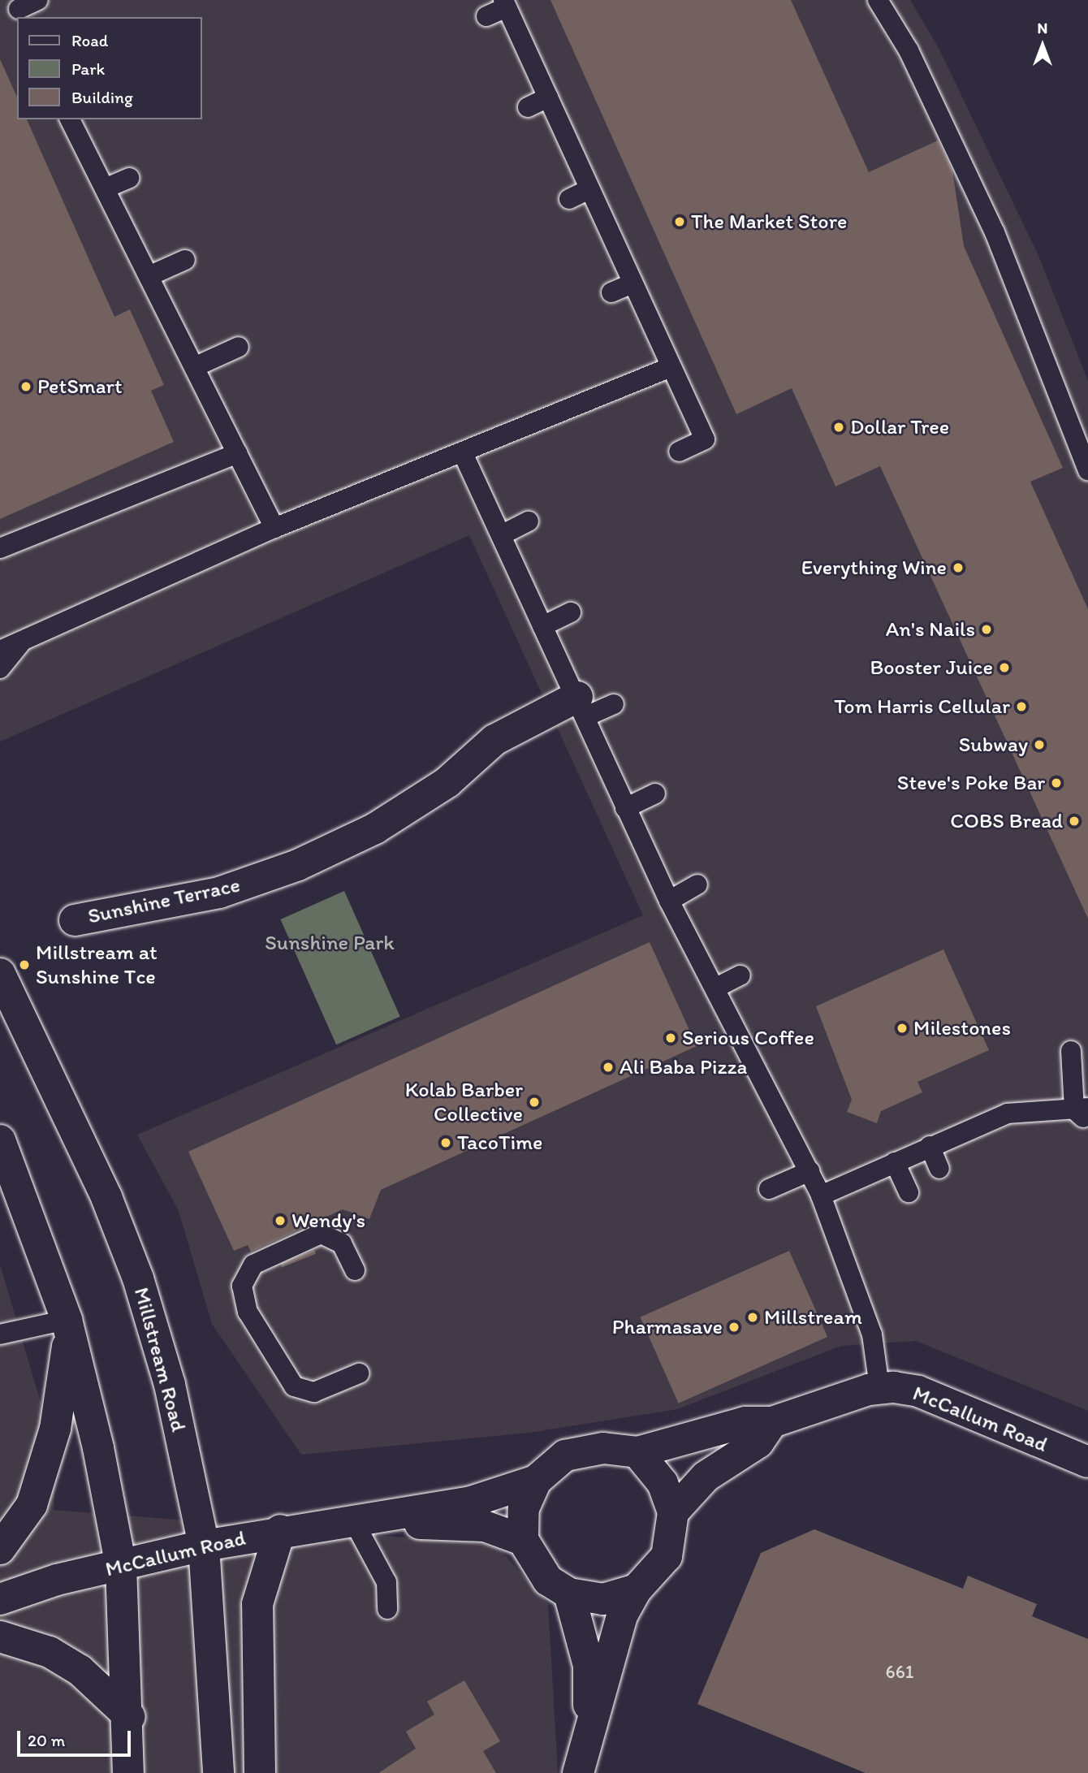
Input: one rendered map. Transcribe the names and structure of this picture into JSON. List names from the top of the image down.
{
  "streets": {
    "street": ["Sunshine Terrace", "Millstream Road", "McCallum Road"]
  },
  "crossings": [
    ["Millstream Road", "McCallum Road"]
  ],
  "parks": ["Sunshine Park"],
  "places": [
    "The Market Store",
    "PetSmart",
    "Dollar Tree",
    "Everything Wine",
    "An's Nails",
    "Booster Juice",
    "Tom Harris Cellular",
    "Subway",
    "Steve's Poke Bar",
    "COBS Bread",
    "Millstream at Sunshine Tce",
    "Milestones",
    "Serious Coffee",
    "Ali Baba Pizza",
    "Kolab Barber Collective",
    "TacoTime",
    "Wendy's",
    "Millstream",
    "Pharmasave"
  ],
  "house_numbers": ["661"],
  "legend": ["Road", "Park", "Building"],
  "scale_bar": "20 m",
  "north": "top"
}
